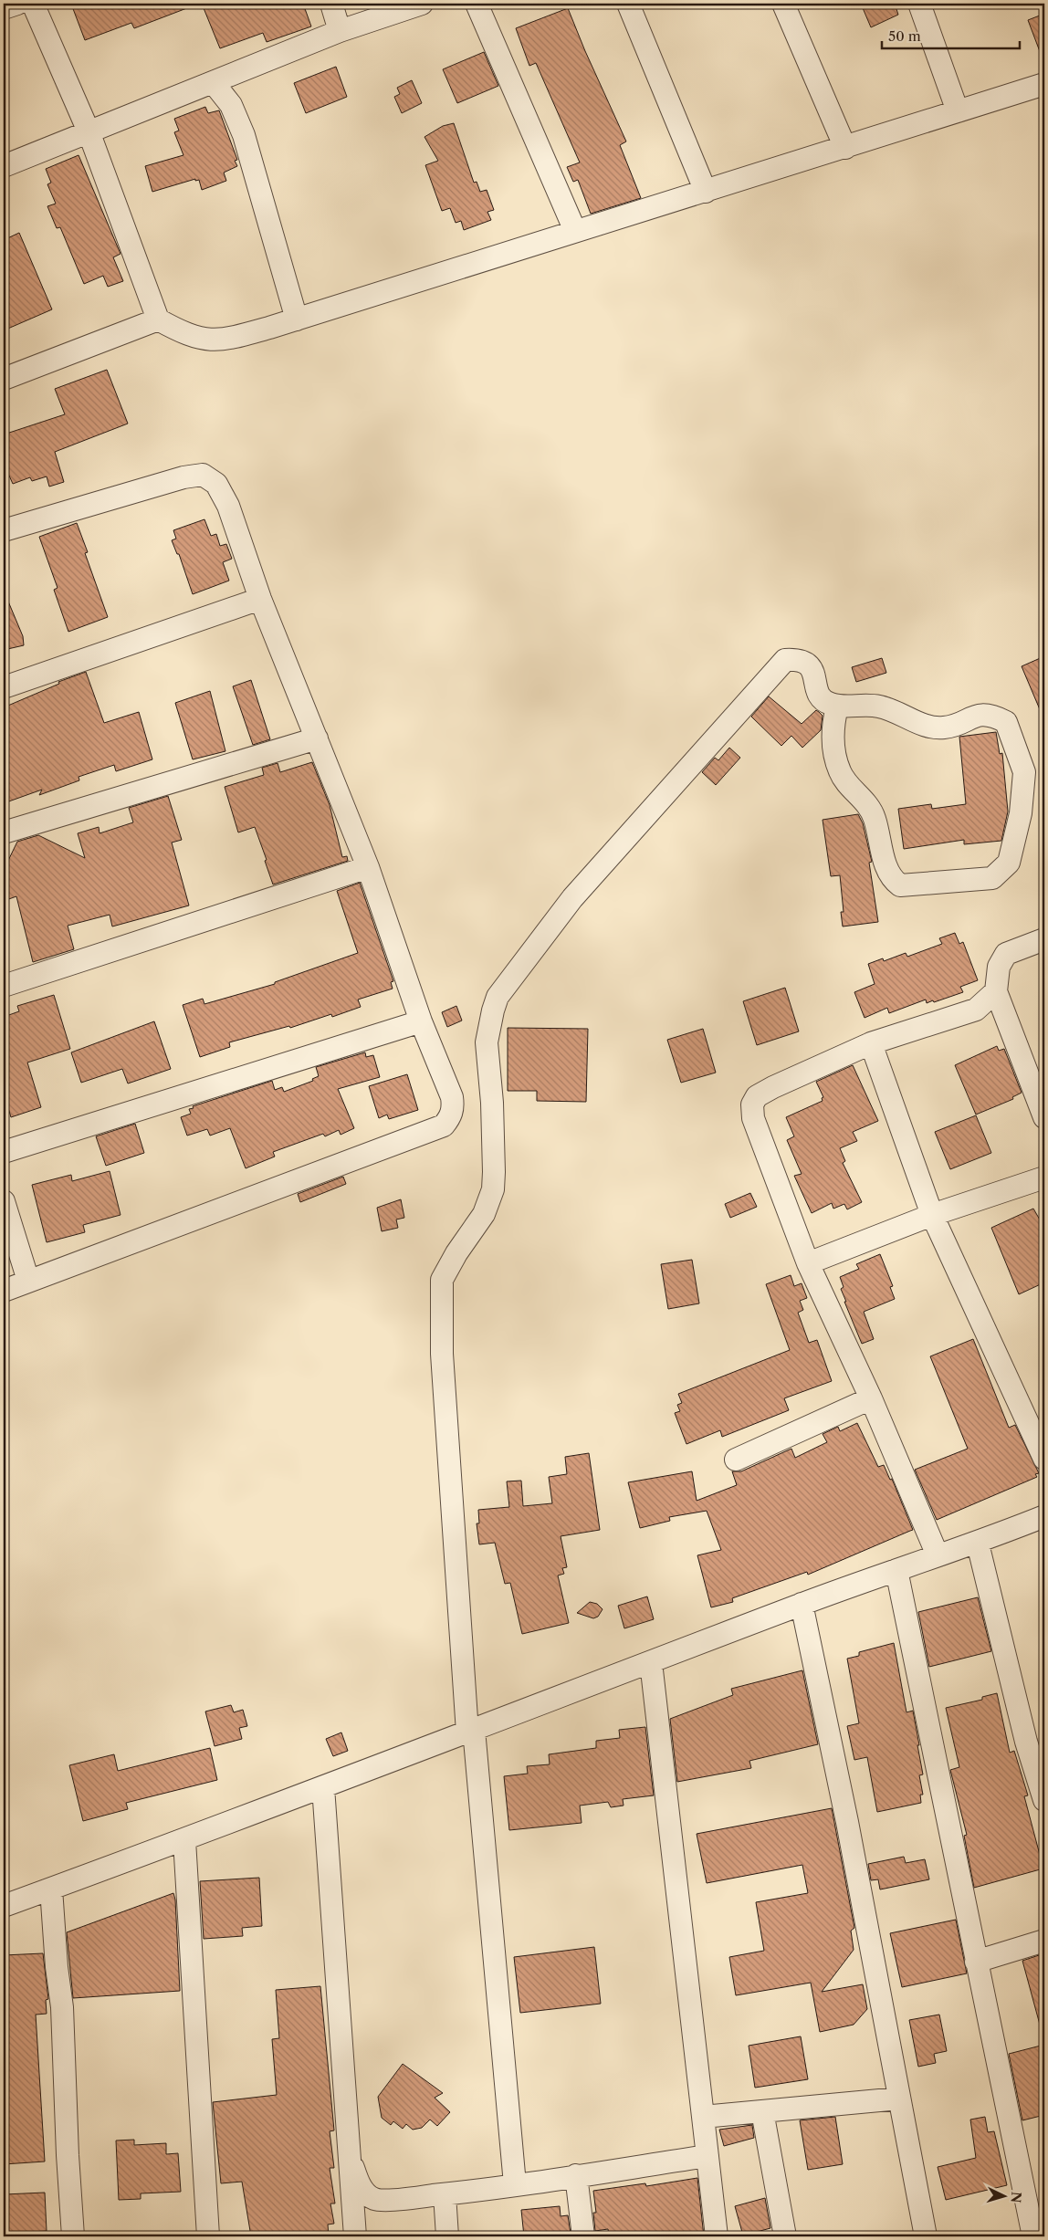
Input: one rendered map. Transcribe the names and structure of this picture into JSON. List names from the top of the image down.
{
  "scale_bar": "50 m",
  "north": "right"
}
